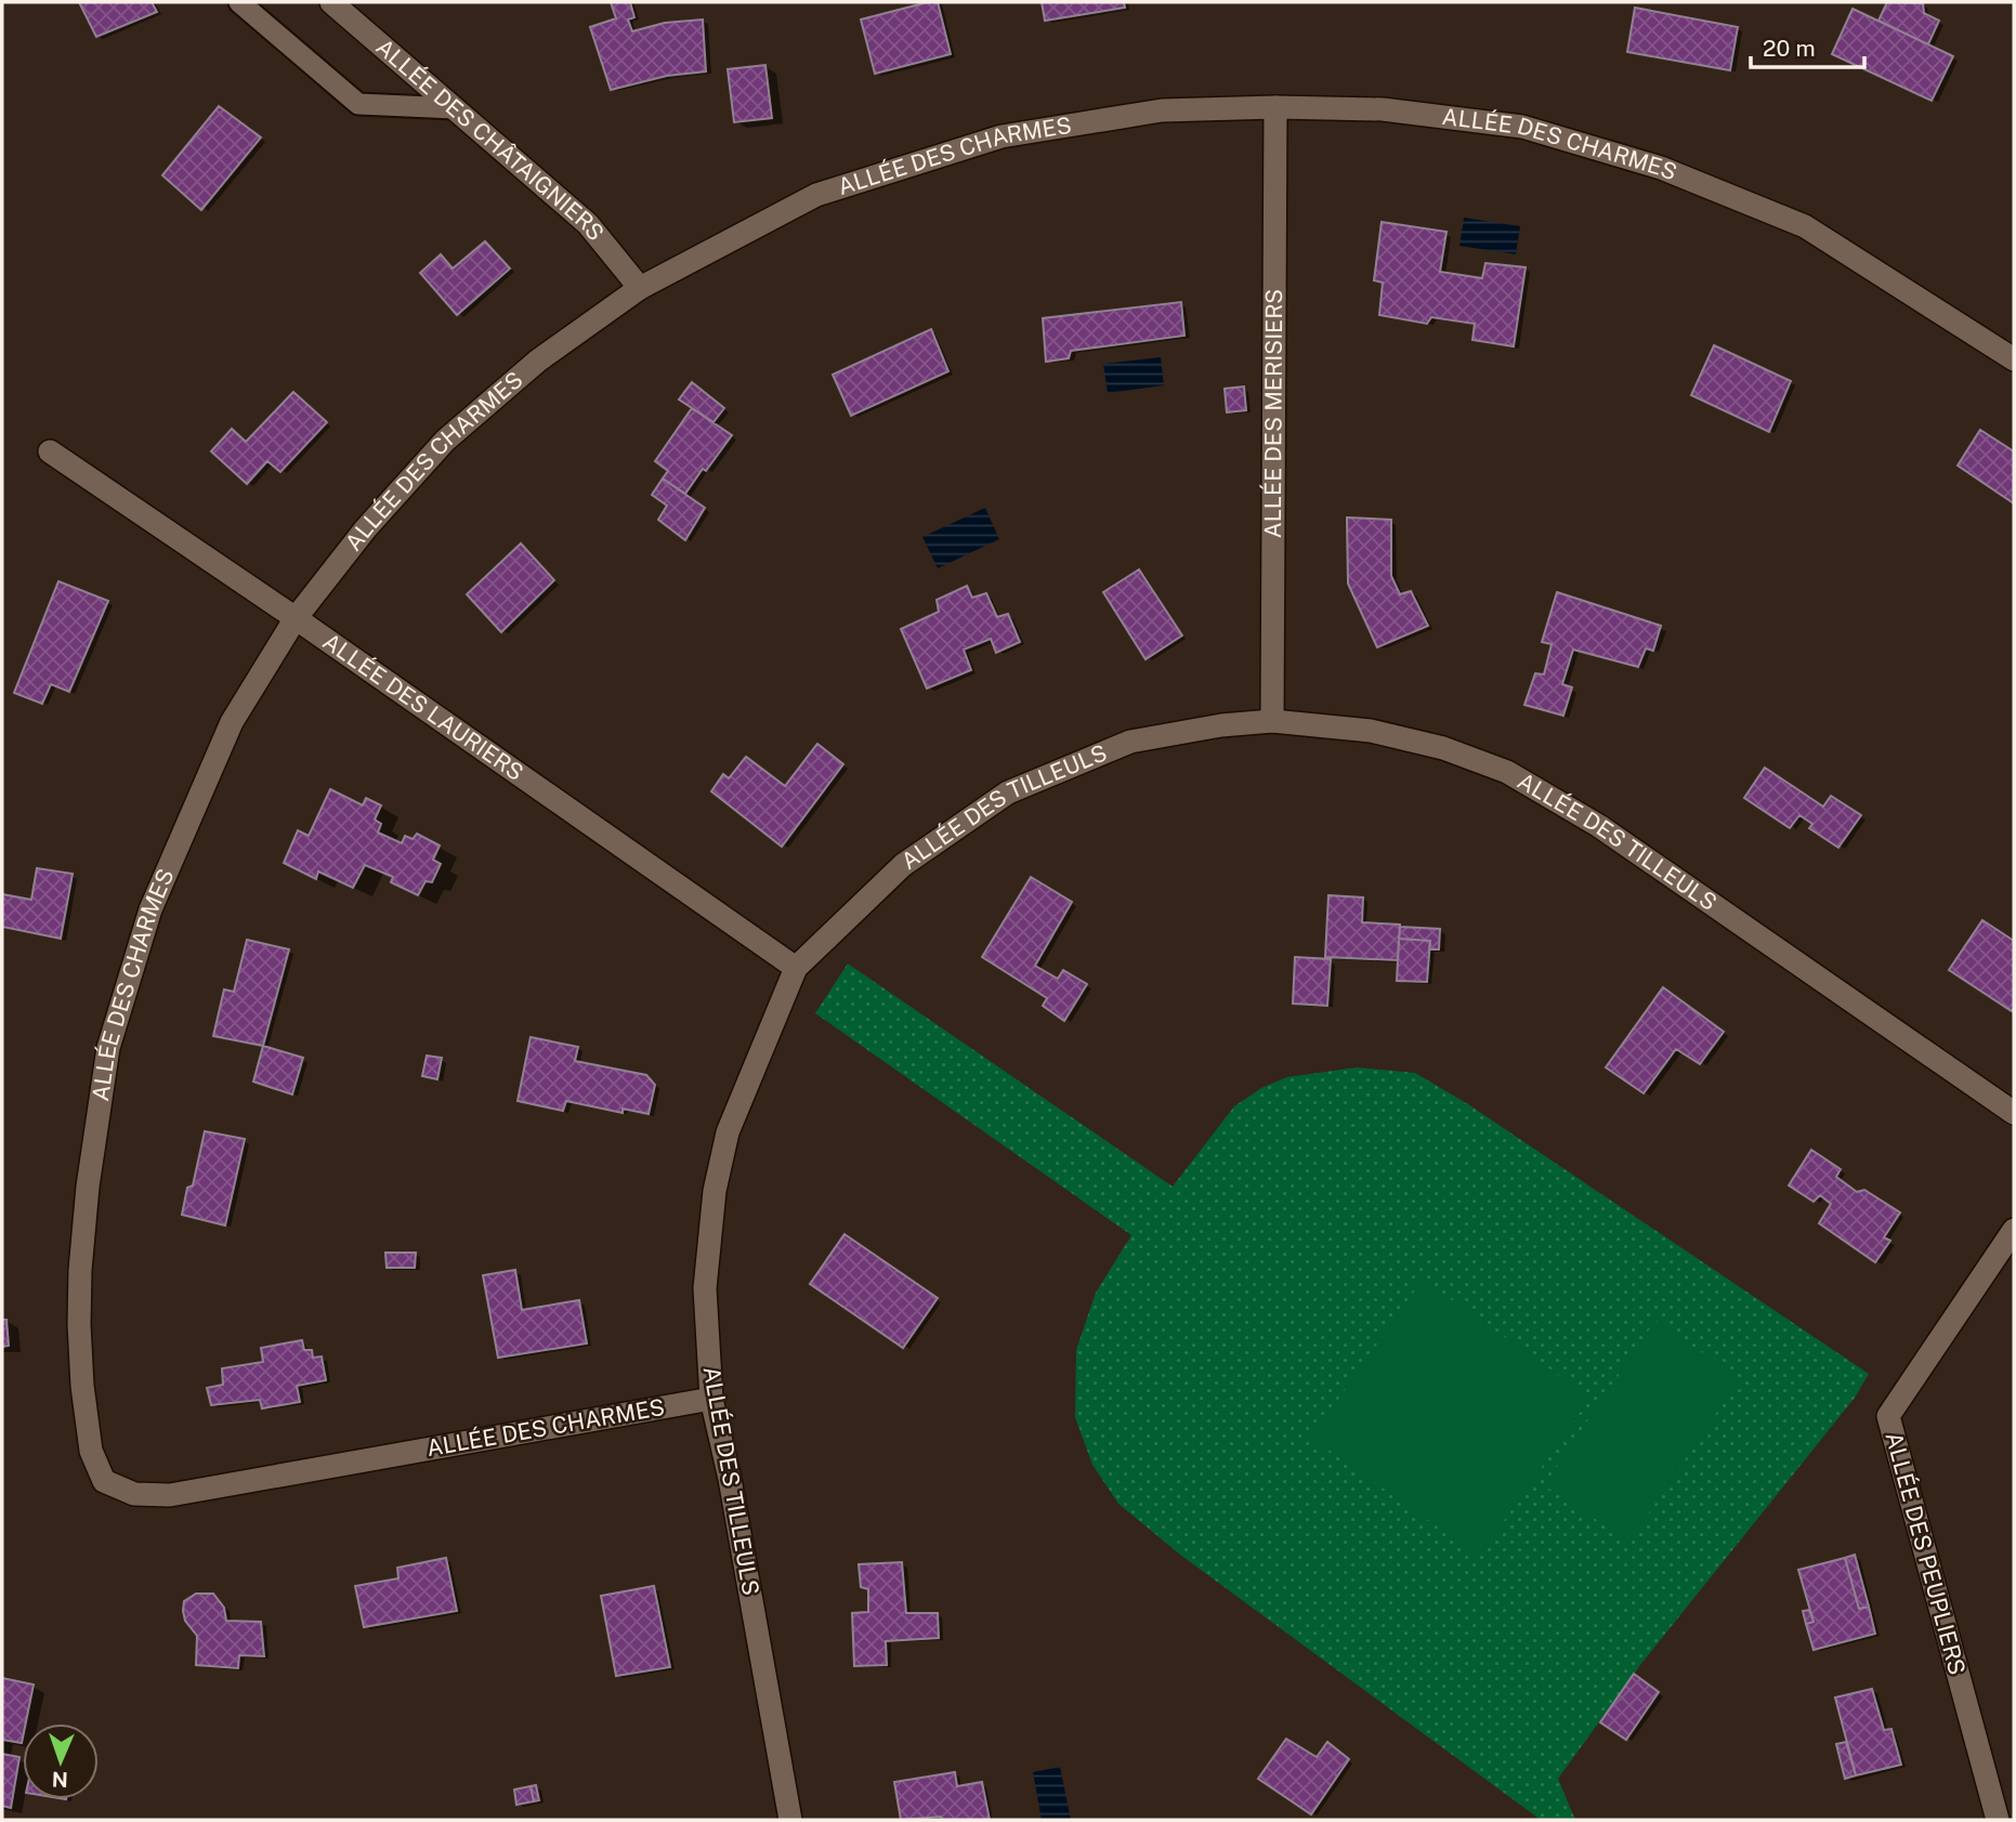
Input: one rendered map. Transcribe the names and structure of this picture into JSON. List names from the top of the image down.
{
  "streets": {
    "street": [
      "ALLÉE DES CHÂTAIGNIERS",
      "ALLÉE DES CHARMES",
      "ALLÉE DES MERISIERS",
      "ALLÉE DES LAURIERS",
      "ALLÉE DES TILLEULS",
      "ALLÉE DES PEUPLIERS"
    ]
  },
  "crossings": [
    ["ALLÉE DES CHÂTAIGNIERS", "ALLÉE DES CHARMES"],
    ["ALLÉE DES CHARMES", "ALLÉE DES MERISIERS"],
    ["ALLÉE DES CHARMES", "ALLÉE DES LAURIERS"],
    ["ALLÉE DES CHARMES", "ALLÉE DES TILLEULS"],
    ["ALLÉE DES MERISIERS", "ALLÉE DES TILLEULS"],
    ["ALLÉE DES LAURIERS", "ALLÉE DES TILLEULS"]
  ],
  "scale_bar": "20 m",
  "north": "bottom"
}
